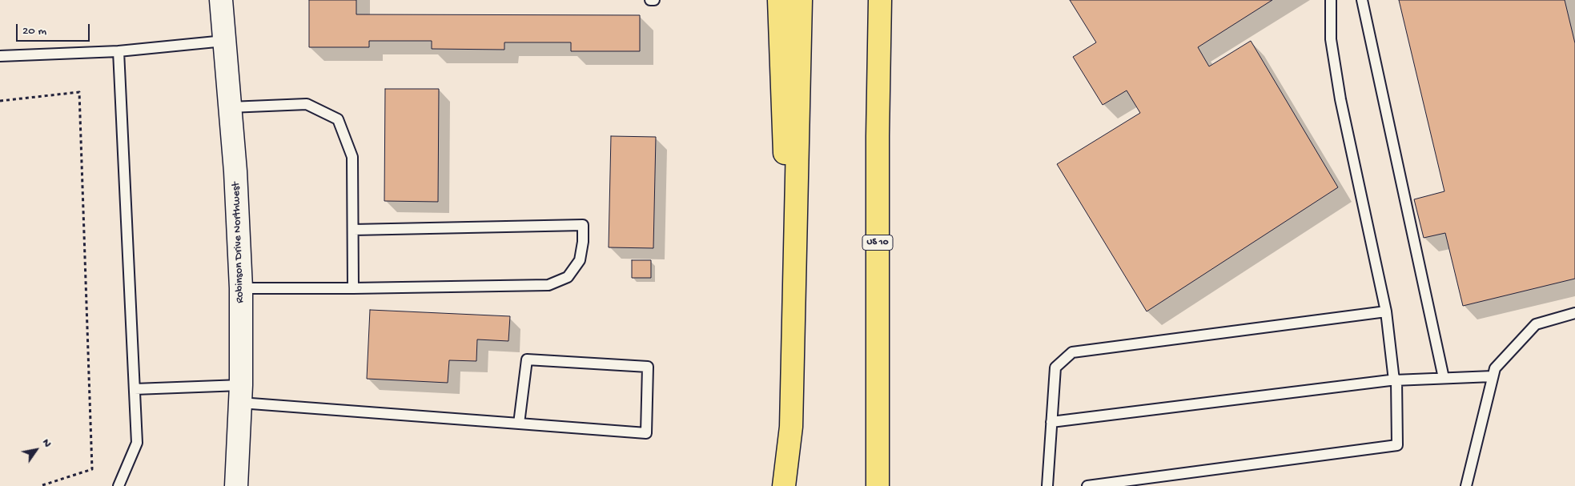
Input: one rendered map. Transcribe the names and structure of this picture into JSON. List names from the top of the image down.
{
  "streets": {
    "highway": ["US 10"],
    "street": ["Robinson Drive Northwest"]
  },
  "scale_bar": "20 m",
  "north": "top right"
}
